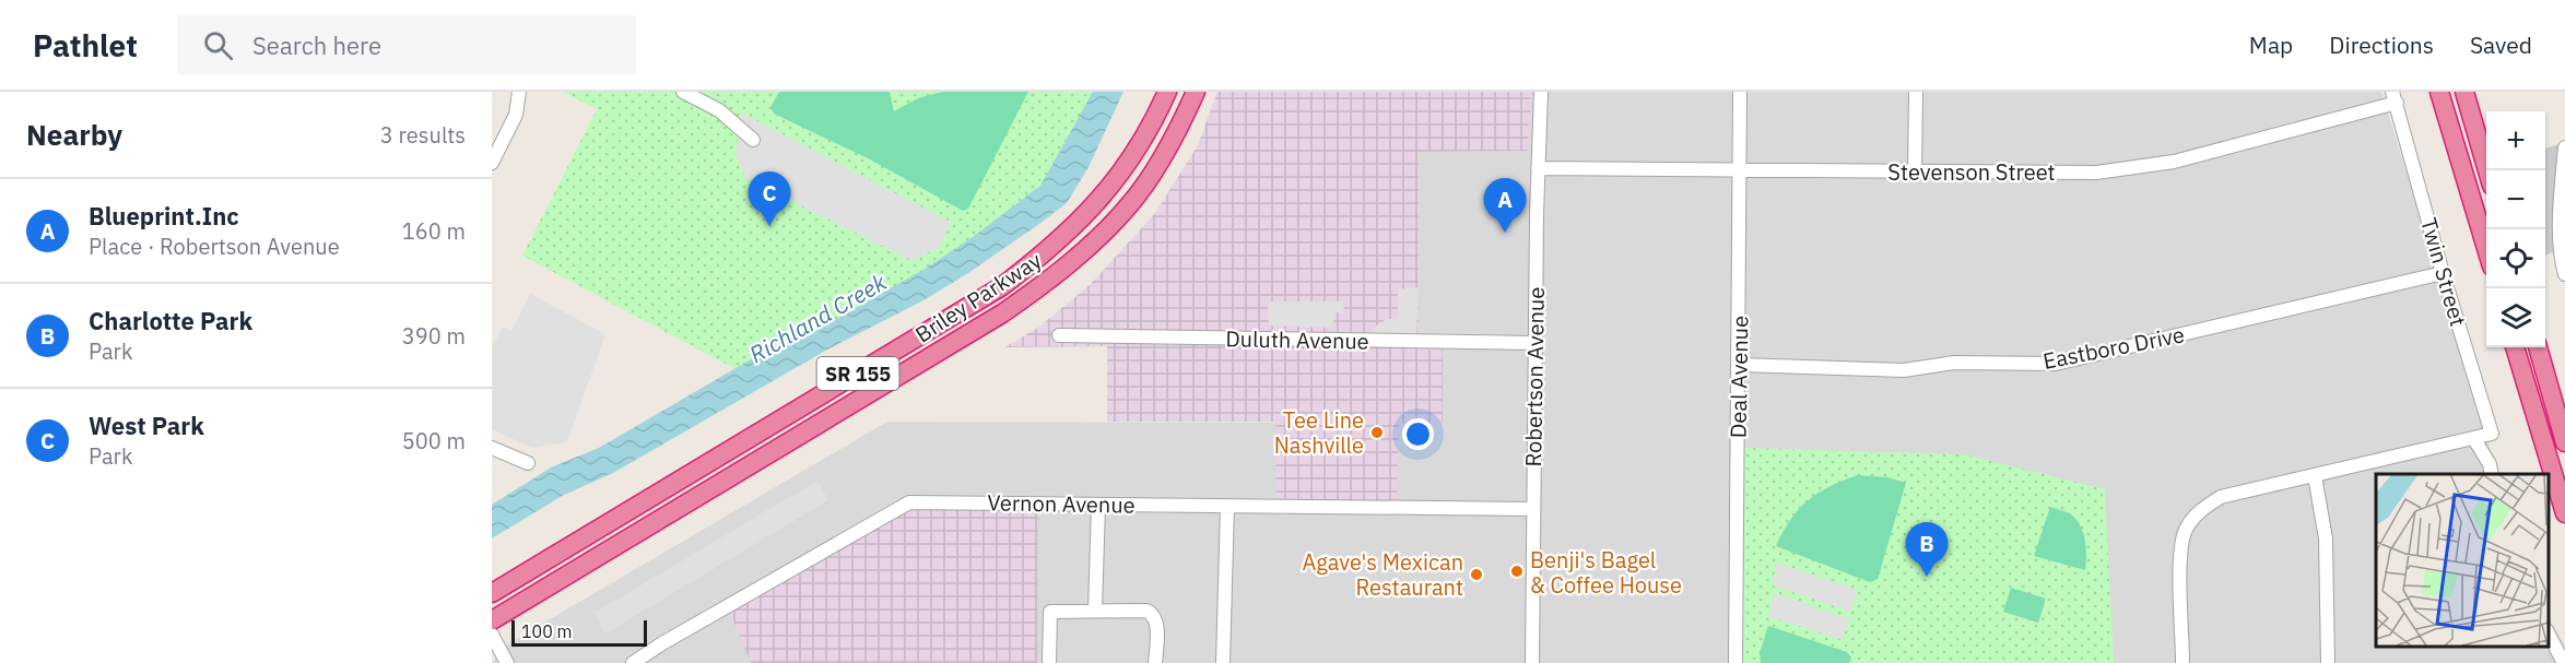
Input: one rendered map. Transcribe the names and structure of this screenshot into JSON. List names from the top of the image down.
{
  "streets": {
    "highway": ["Briley Parkway", "SR 155"],
    "street": [
      "Stevenson Street",
      "Twin Street",
      "Duluth Avenue",
      "Eastboro Drive",
      "Robertson Avenue",
      "Deal Avenue",
      "Vernon Avenue"
    ]
  },
  "crossings": [
    ["Stevenson Street", "Twin Street"],
    ["Stevenson Street", "Robertson Avenue"],
    ["Stevenson Street", "Deal Avenue"],
    ["Twin Street", "Eastboro Drive"],
    ["Duluth Avenue", "Robertson Avenue"],
    ["Eastboro Drive", "Deal Avenue"],
    ["Robertson Avenue", "Vernon Avenue"]
  ],
  "water": ["Richland Creek"],
  "places": ["Tee Line Nashville", "Benji's Bagel & Coffee House", "Agave's Mexican Restaurant"],
  "scale_bar": "100 m",
  "page": {
    "header": "Pathlet",
    "search": "Search here",
    "nav": ["Map", "Directions", "Saved"],
    "heading": ["Nearby", "3 results"],
    "map_buttons": ["+", "−"],
    "pins": ["C", "A", "B"],
    "list": [
      {
        "mark": "A",
        "name": "Blueprint.Inc",
        "note": "Place · Robertson Avenue",
        "value": "160 m"
      },
      {
        "mark": "B",
        "name": "Charlotte Park",
        "note": "Park",
        "value": "390 m"
      },
      {
        "mark": "C",
        "name": "West Park",
        "note": "Park",
        "value": "500 m"
      }
    ],
    "scale": "100 m"
  }
}
